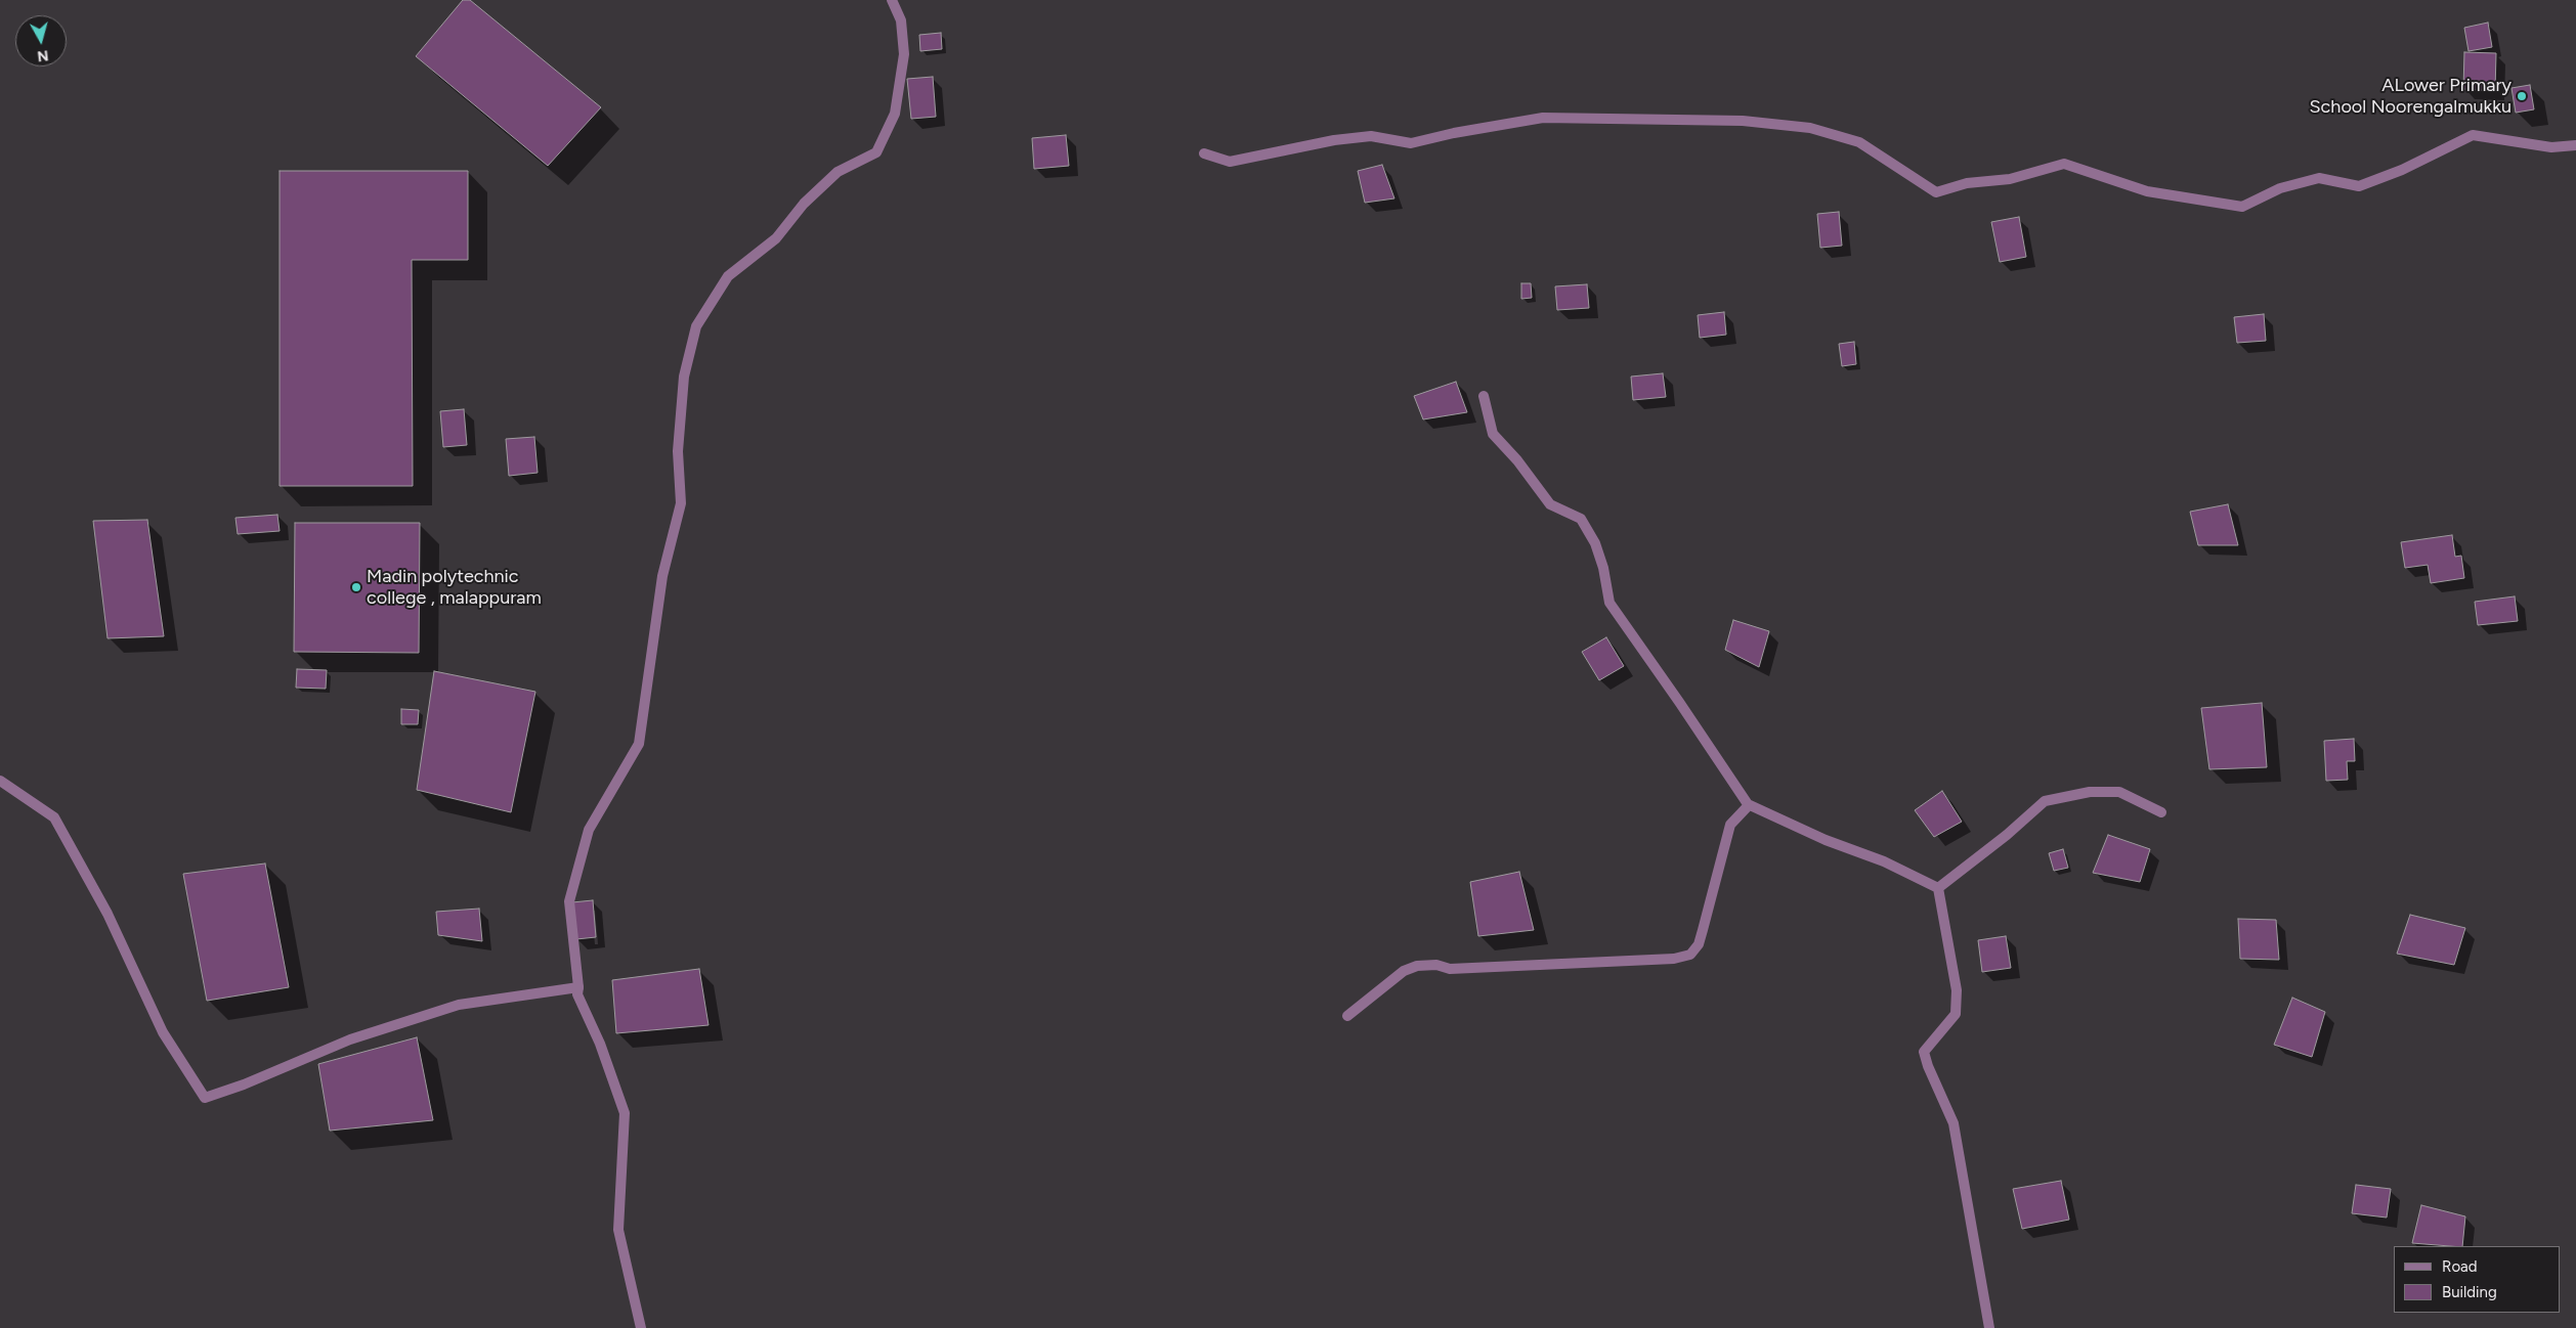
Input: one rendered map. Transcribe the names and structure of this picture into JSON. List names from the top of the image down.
{
  "places": ["ALower Primary School Noorengalmukku", "Madin polytechnic college , malappuram"],
  "legend": ["Road", "Building"],
  "north": "bottom"
}
